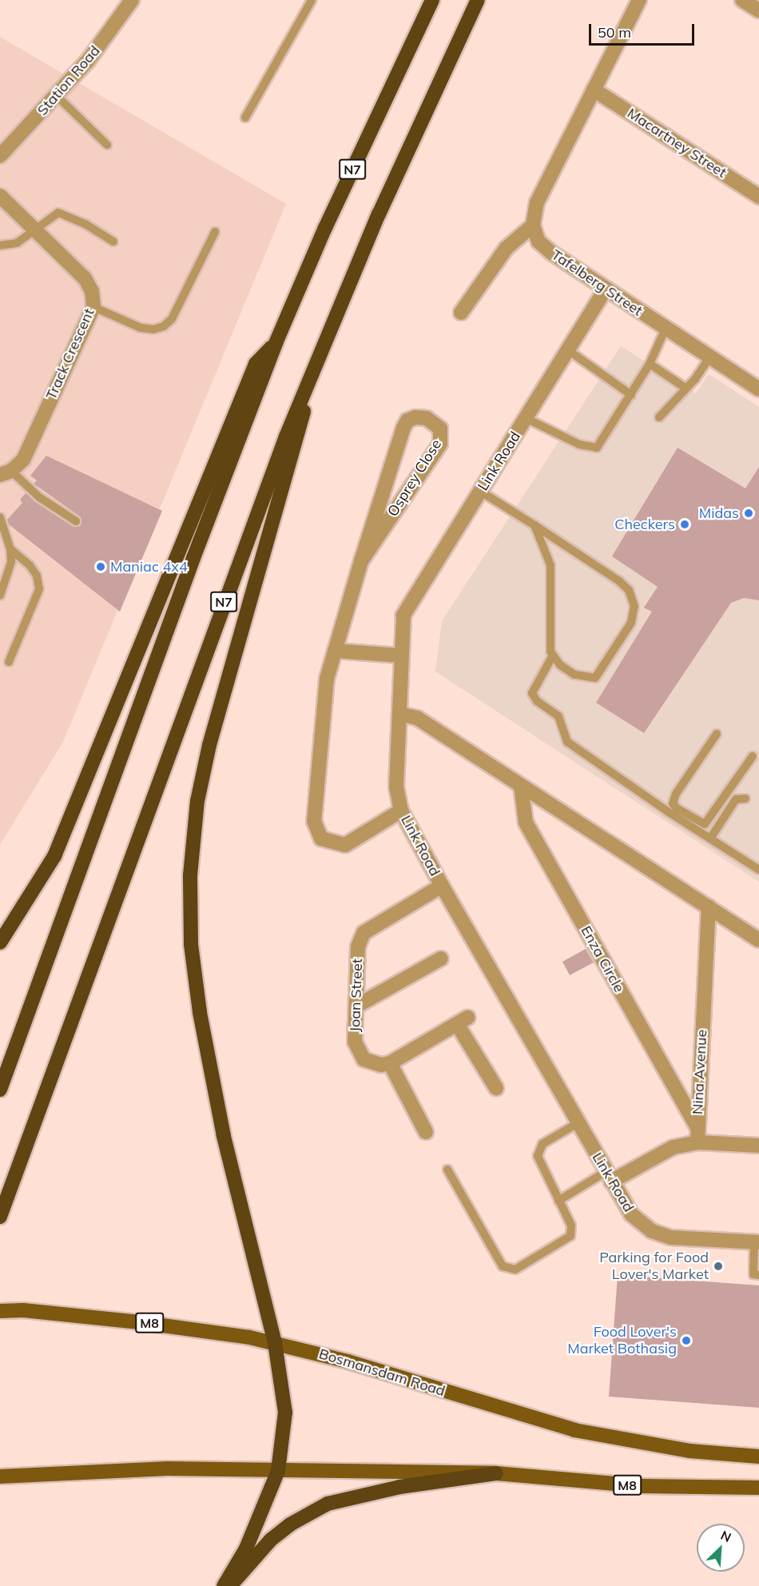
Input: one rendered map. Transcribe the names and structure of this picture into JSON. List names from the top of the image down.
{
  "streets": {
    "highway": ["N7"],
    "main road": ["M8", "Bosmansdam Road"],
    "street": [
      "Station Road",
      "Macartney Street",
      "Tafelberg Street",
      "Track Crescent",
      "Link Road",
      "Osprey Close",
      "Enza Circle",
      "Joan Street",
      "Nina Avenue"
    ]
  },
  "crossings": [
    ["Tafelberg Street", "Link Road"],
    ["Link Road", "Osprey Close"],
    ["Link Road", "Joan Street"],
    ["Enza Circle", "Nina Avenue"]
  ],
  "places": [
    "Midas",
    "Checkers",
    "Maniac 4x4",
    "Parking for Food Lover's Market",
    "Food Lover's Market Bothasig"
  ],
  "scale_bar": "50 m",
  "north": "top right"
}
